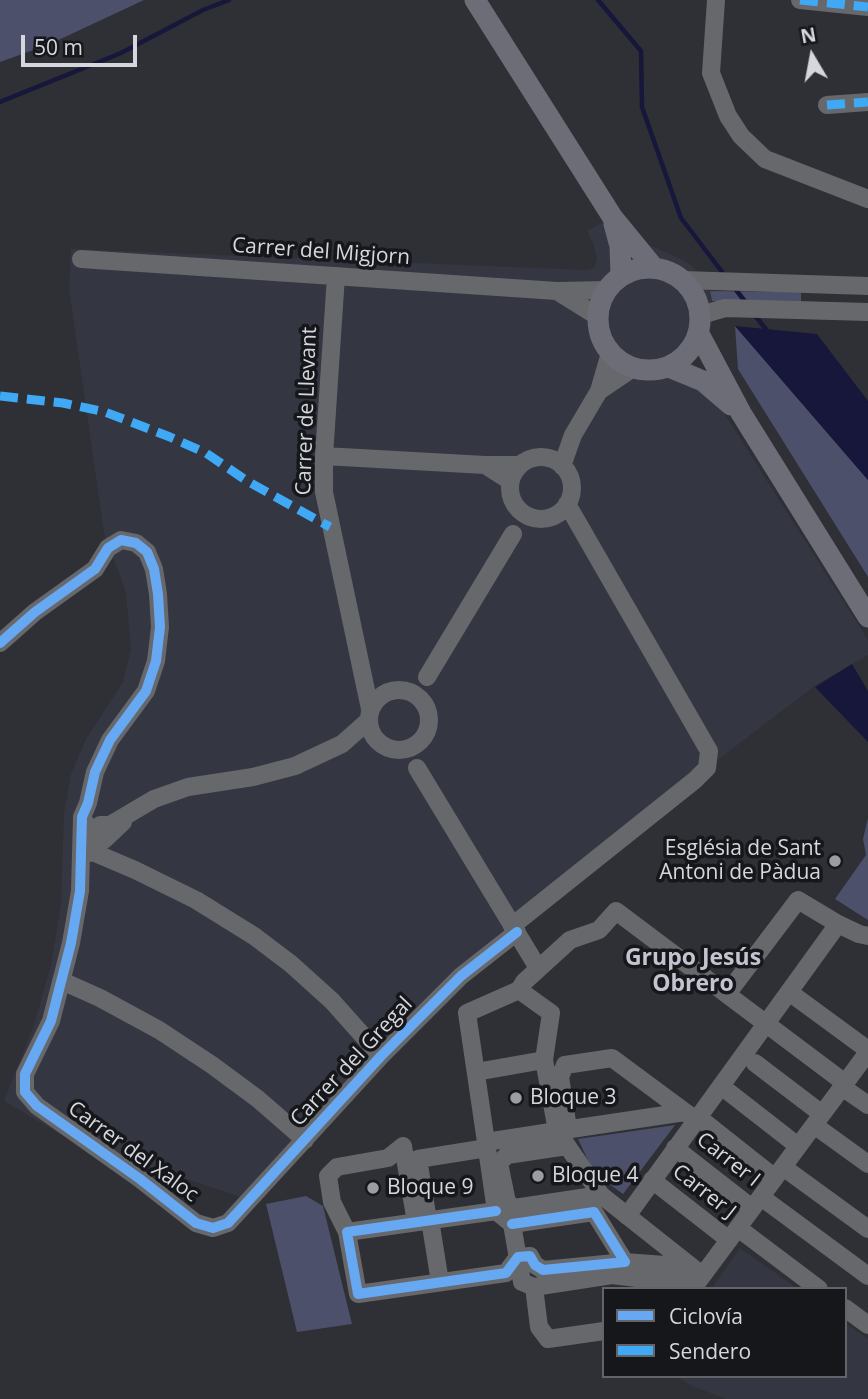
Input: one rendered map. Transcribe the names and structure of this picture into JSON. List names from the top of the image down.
{
  "streets": {
    "street": [
      "Carrer del Migjorn",
      "Carrer de Llevant",
      "Carrer del Gregal",
      "Carrer del Xaloc",
      "Carrer I",
      "Carrer J"
    ]
  },
  "crossings": [
    ["Carrer del Migjorn", "Carrer de Llevant"],
    ["Carrer del Gregal", "Carrer del Xaloc"]
  ],
  "districts": ["Grupo Jesús Obrero"],
  "places": [
    "Església de Sant Antoni de Pàdua",
    "Bloque 3",
    "Bloque 4",
    "Bloque 9"
  ],
  "legend": ["Ciclovía", "Sendero"],
  "scale_bar": "50 m",
  "north": "top"
}
